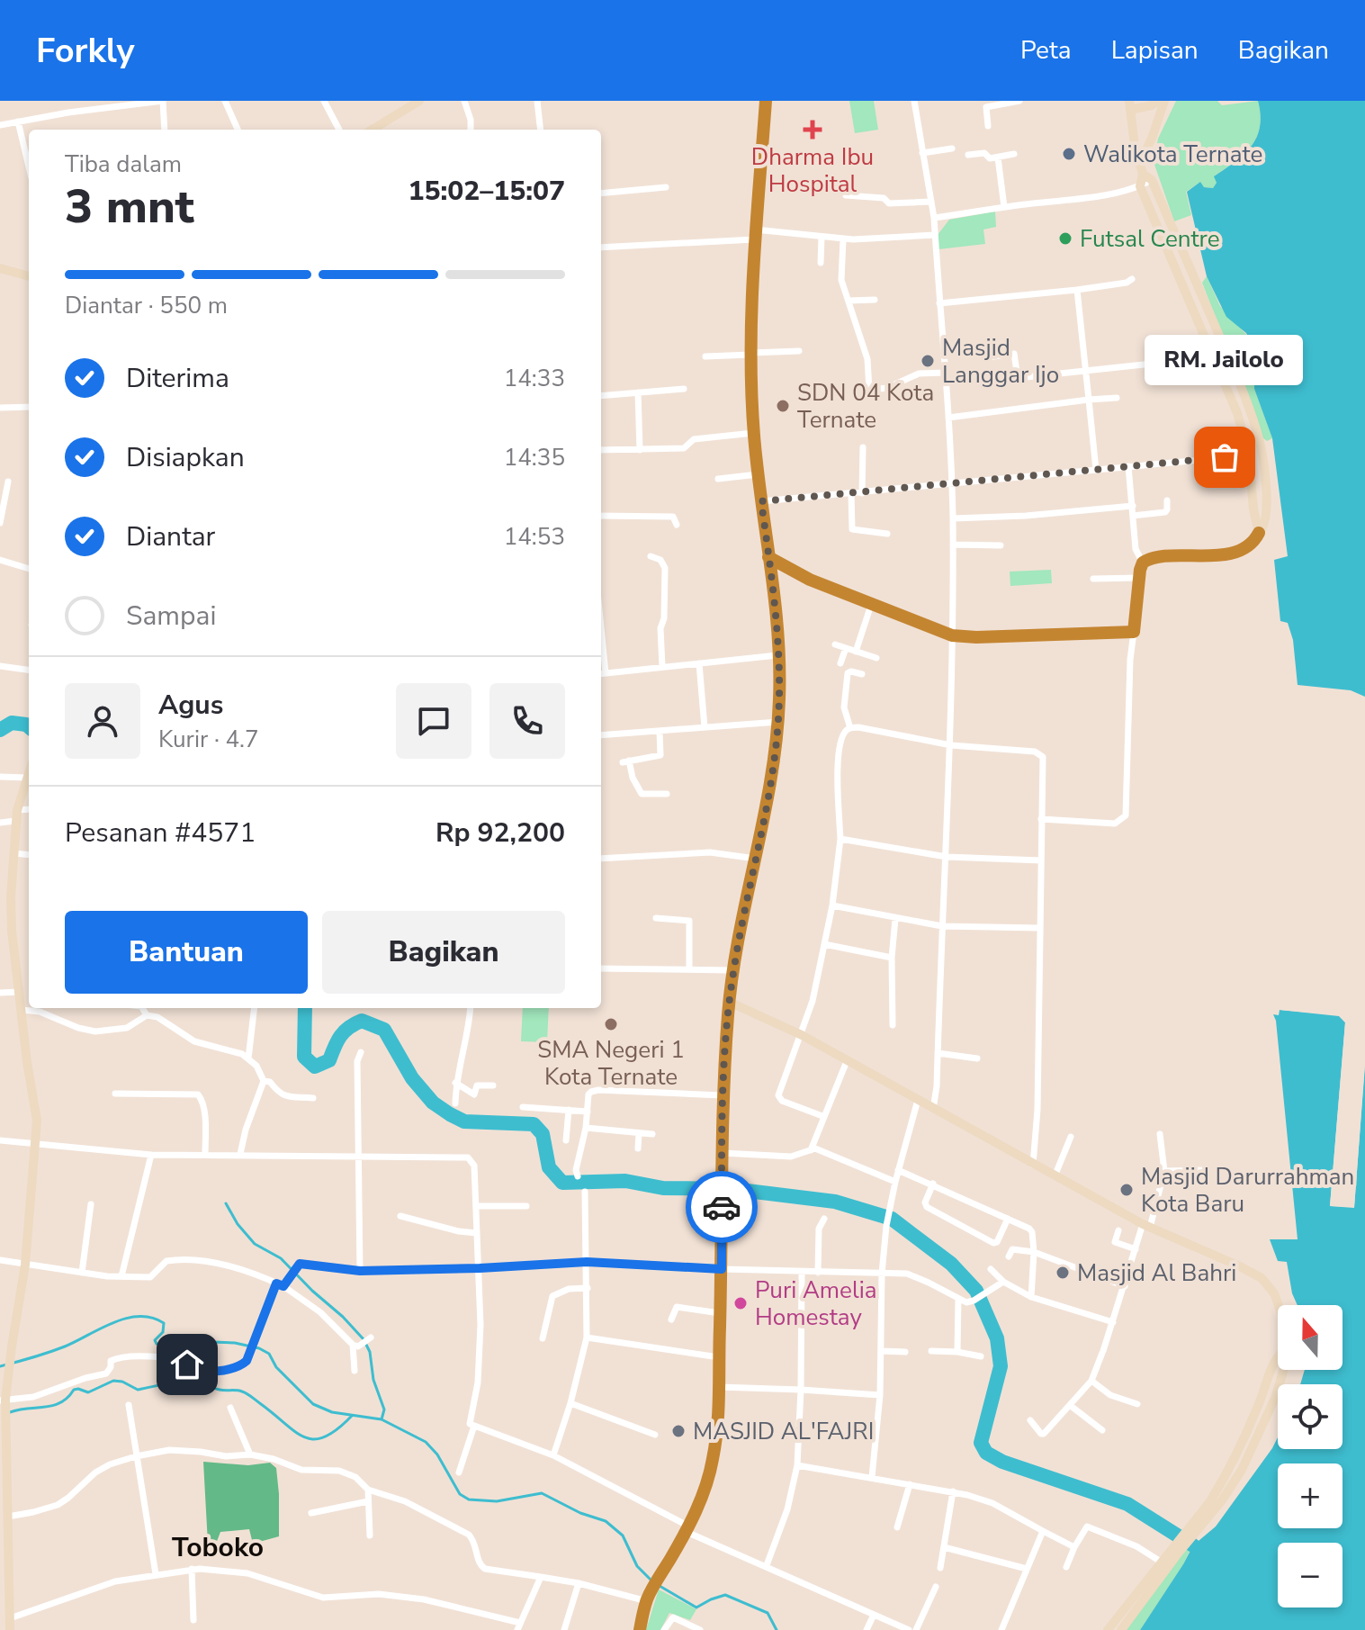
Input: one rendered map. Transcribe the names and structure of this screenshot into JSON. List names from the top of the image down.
{
  "districts": ["Toboko"],
  "places": {
    "health": ["Dharma Ibu Hospital"],
    "other": [
      "Walikota Ternate",
      "Futsal Centre",
      "Masjid Langgar Ijo",
      "SDN 04 Kota Ternate",
      "RM. Jailolo",
      "SMA Negeri 1 Kota Ternate",
      "Masjid Darurrahman Kota Baru",
      "Masjid Al Bahri",
      "Puri Amelia Homestay",
      "MASJID AL'FAJRI"
    ]
  },
  "north": "top",
  "page": {
    "header": "Forkly",
    "nav": ["Peta", "Lapisan", "Bagikan"],
    "heading": ["3 mnt", "Tiba dalam", "15:02–15:07"],
    "panel": [
      "Agus",
      "Kurir · 4.7",
      "Pesanan #4571",
      "Rp 92,200"
    ],
    "bar": "Diantar · 550 m",
    "bubble": "RM. Jailolo",
    "list": [
      ["Diterima", "14:33"],
      ["Disiapkan", "14:35"],
      ["Diantar", "14:53"],
      "Sampai"
    ],
    "buttons": ["Bantuan", "Bagikan"],
    "map_buttons": ["+", "−"]
  }
}
